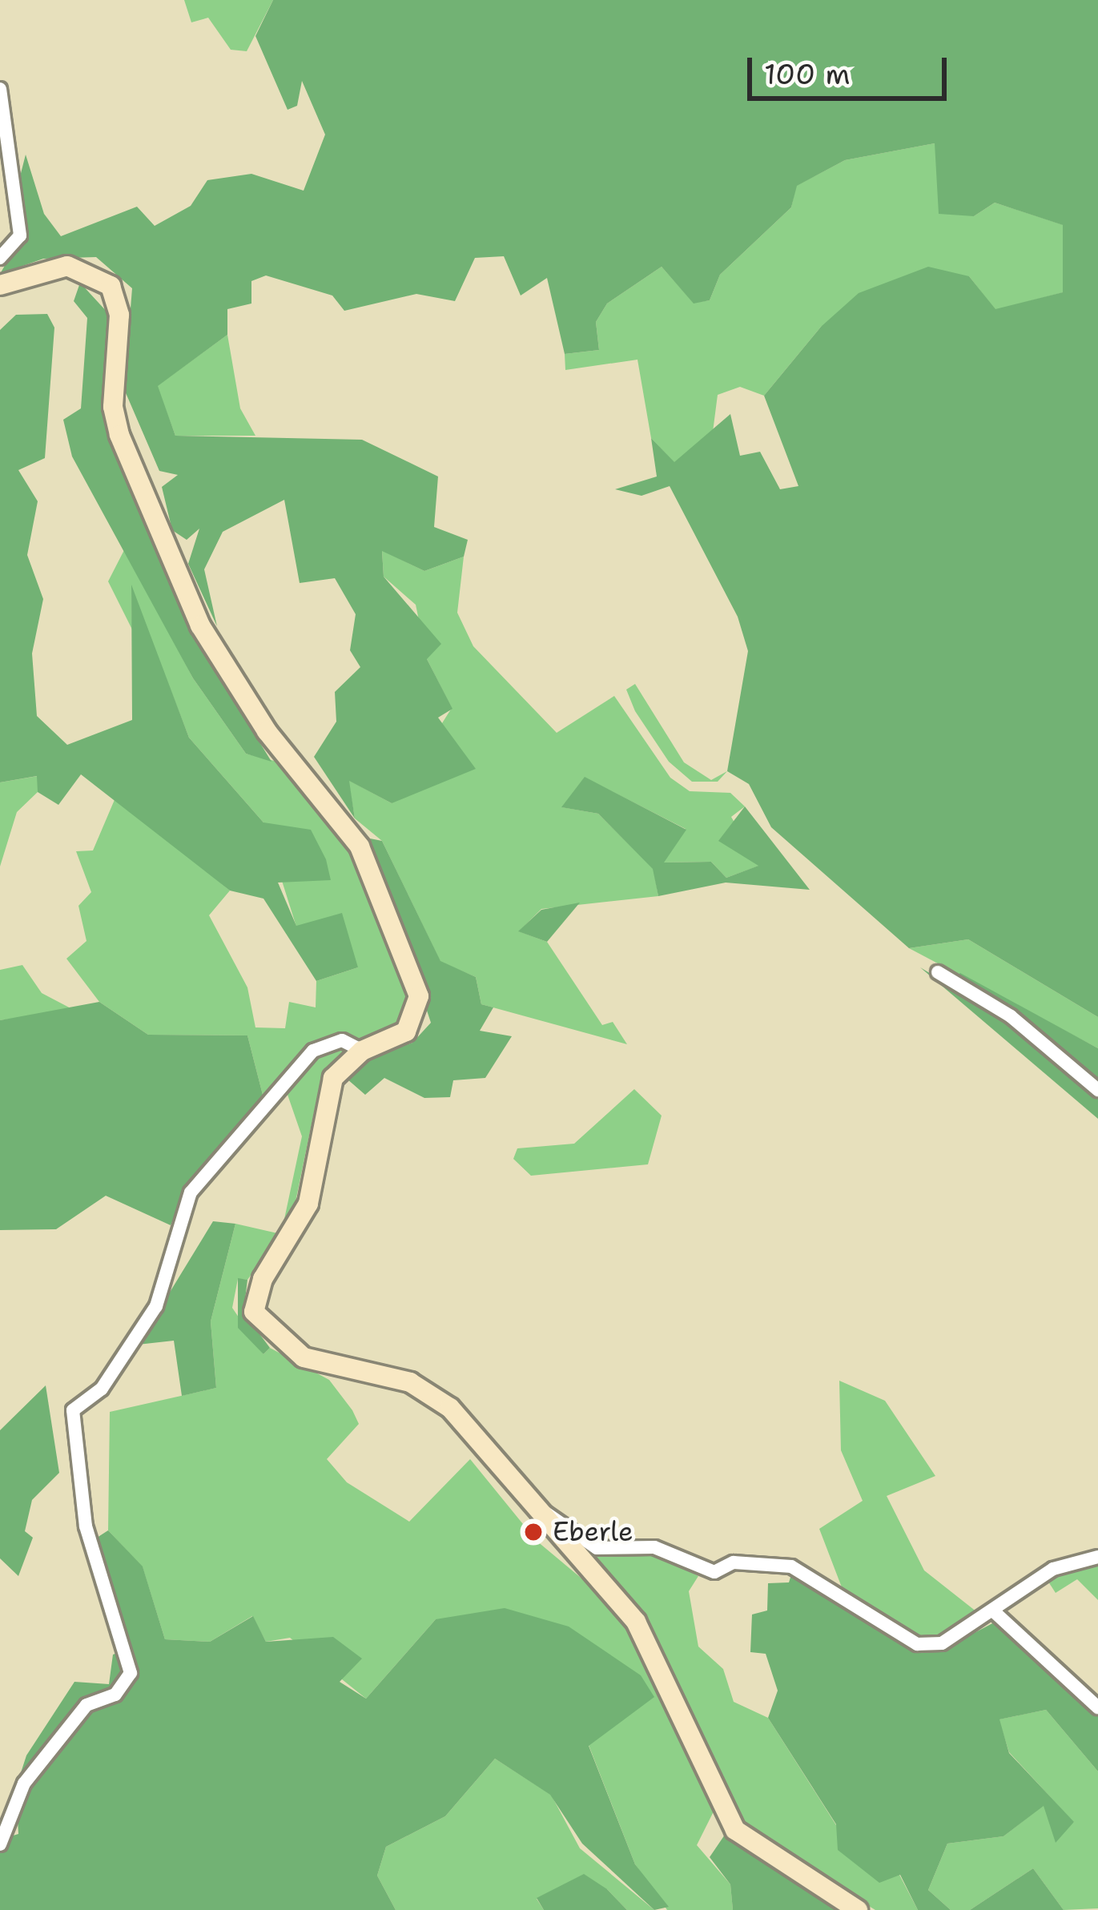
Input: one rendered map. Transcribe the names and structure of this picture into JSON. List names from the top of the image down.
{
  "places": ["Eberle"],
  "scale_bar": "100 m"
}
